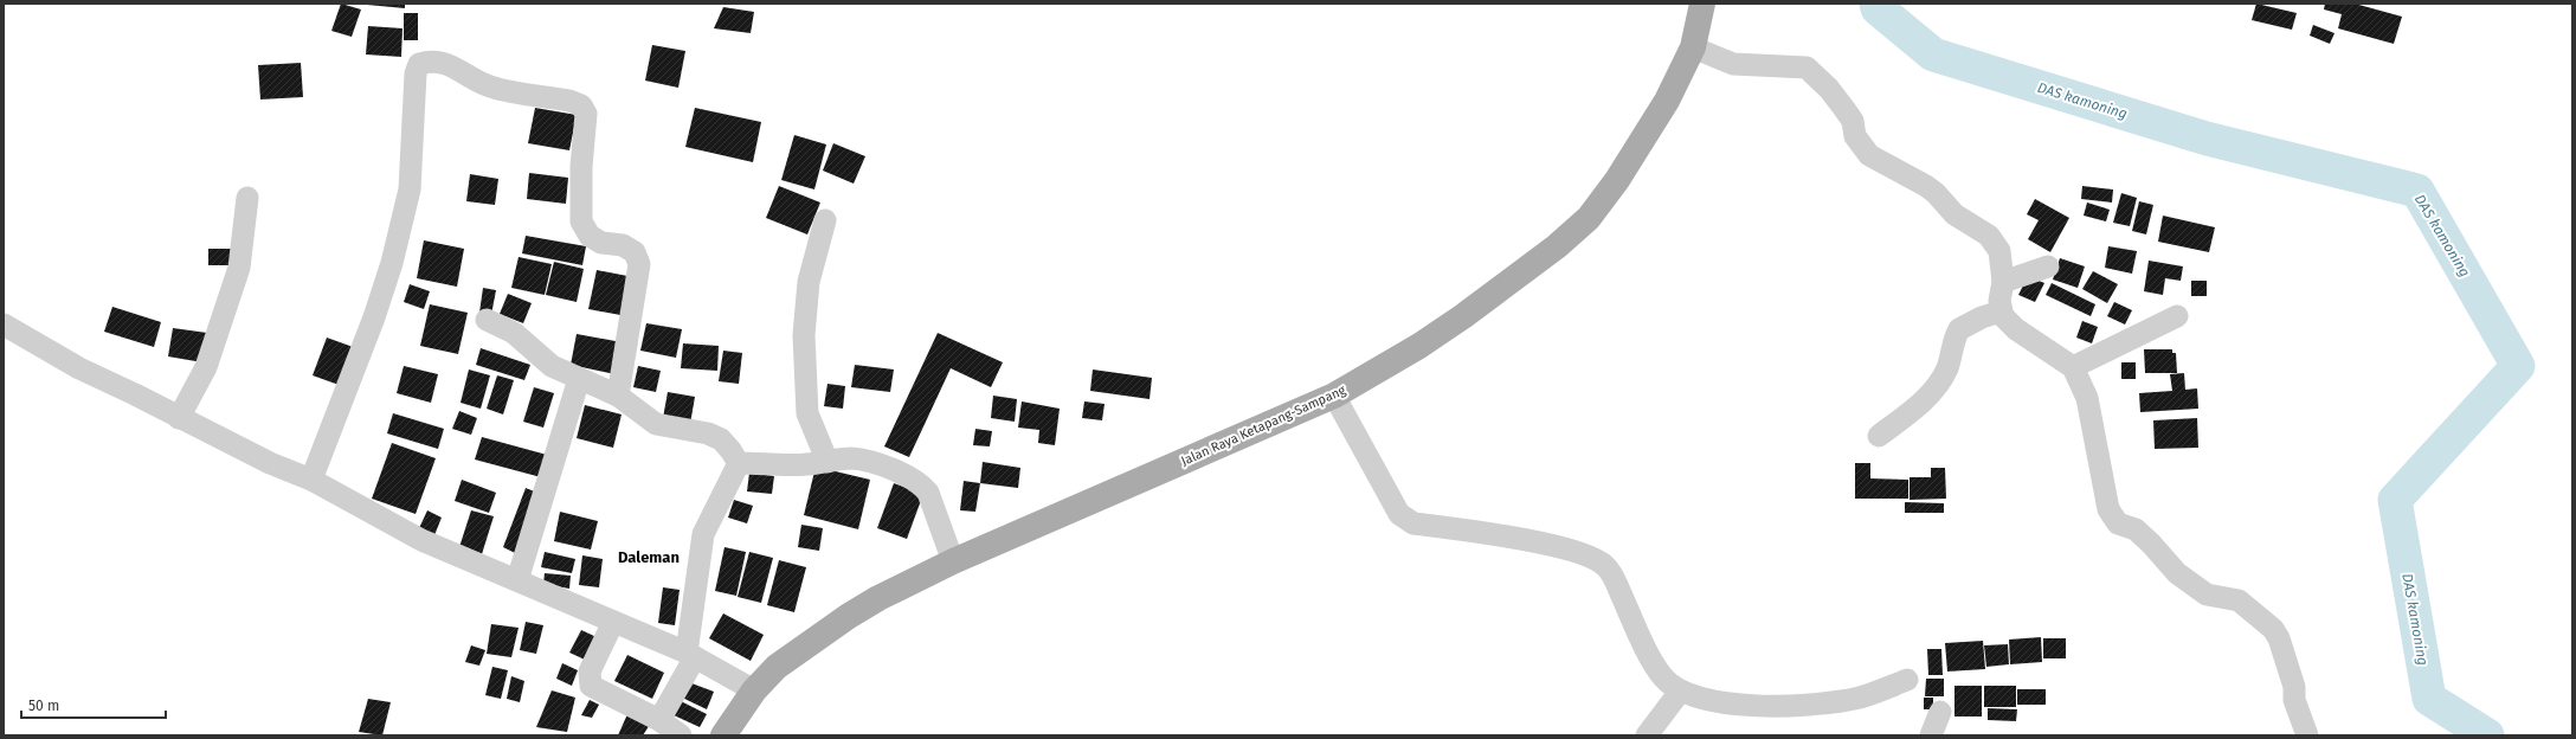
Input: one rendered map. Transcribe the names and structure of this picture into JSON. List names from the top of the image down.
{
  "streets": {
    "main road": ["Jalan Raya Ketapang-Sampang"]
  },
  "districts": ["Daleman"],
  "water": ["DAS kamoning"],
  "scale_bar": "50 m"
}
